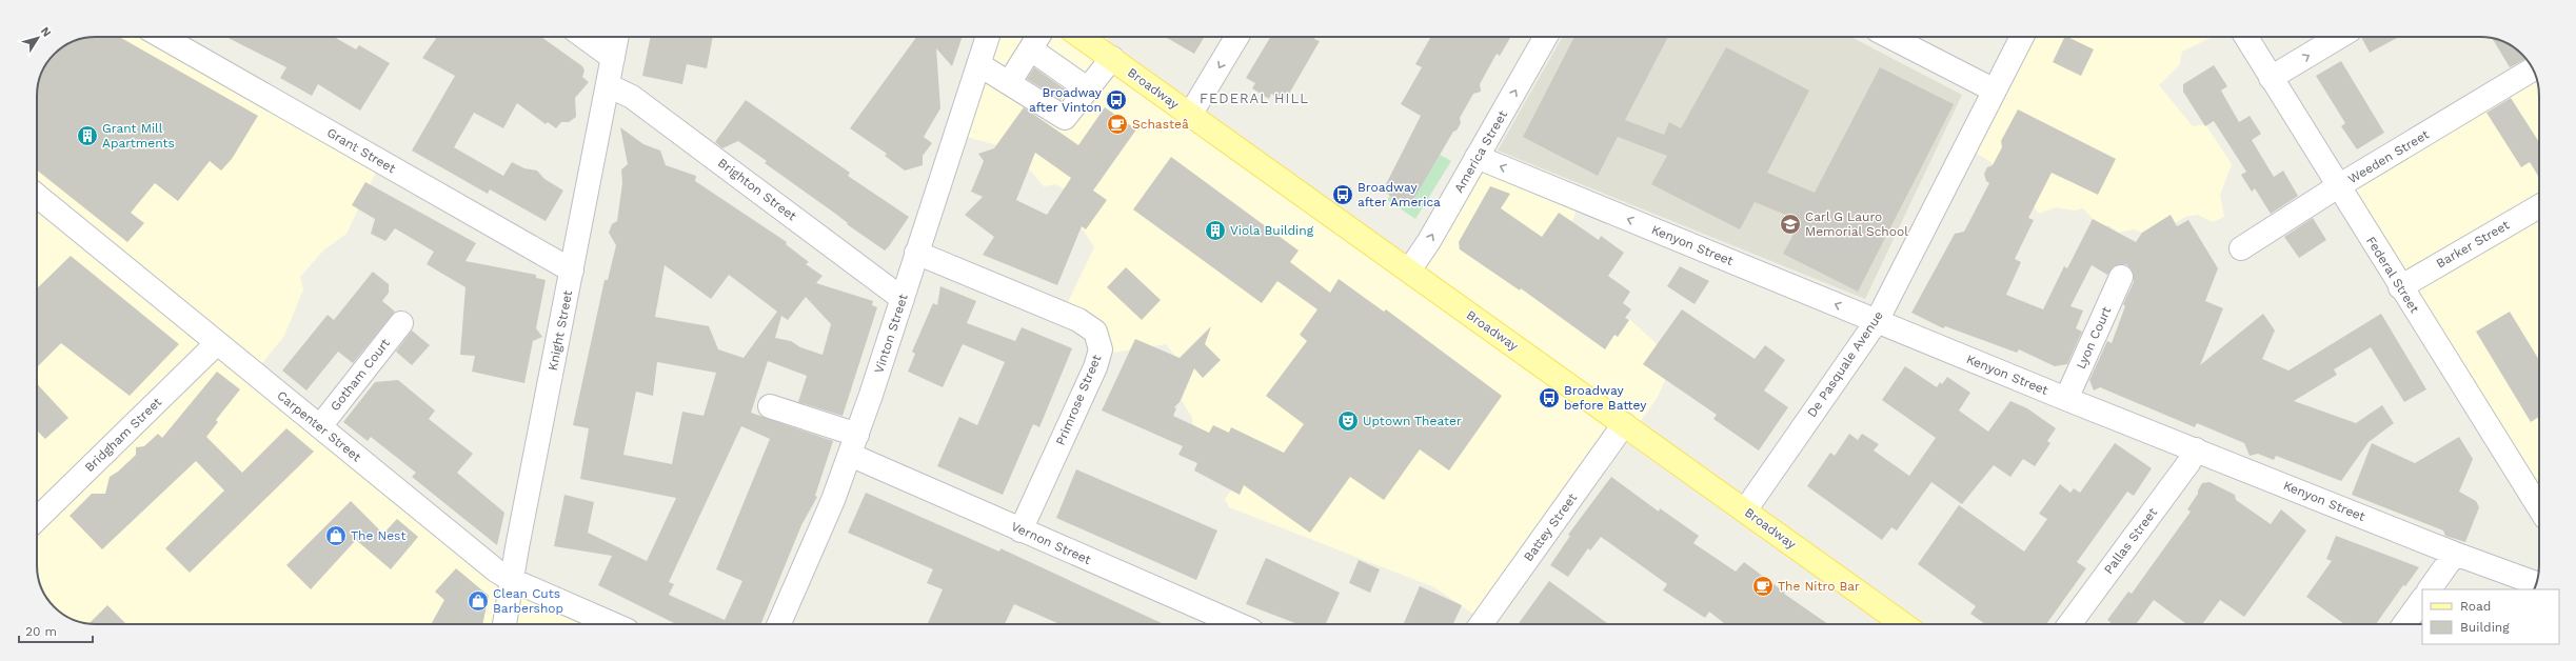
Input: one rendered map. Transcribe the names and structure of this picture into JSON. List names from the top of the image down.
{
  "streets": {
    "main road": ["Broadway"],
    "street": [
      "Grant Street",
      "America Street",
      "Weeden Street",
      "Brighton Street",
      "Barker Street",
      "Kenyon Street",
      "Federal Street",
      "Knight Street",
      "Vinton Street",
      "Lyon Court",
      "De Pasquale Avenue",
      "Gotham Court",
      "Primrose Street",
      "Carpenter Street",
      "Bridgham Street",
      "Battey Street",
      "Pallas Street",
      "Vernon Street"
    ]
  },
  "crossings": [
    ["Broadway", "America Street"],
    ["Broadway", "De Pasquale Avenue"],
    ["Broadway", "Battey Street"],
    ["Grant Street", "Knight Street"],
    ["America Street", "Kenyon Street"],
    ["Weeden Street", "Federal Street"],
    ["Brighton Street", "Knight Street"],
    ["Brighton Street", "Vinton Street"],
    ["Barker Street", "Federal Street"],
    ["Kenyon Street", "Lyon Court"],
    ["Kenyon Street", "De Pasquale Avenue"],
    ["Kenyon Street", "Pallas Street"],
    ["Knight Street", "Carpenter Street"],
    ["Vinton Street", "Primrose Street"],
    ["Vinton Street", "Vernon Street"],
    ["Gotham Court", "Carpenter Street"],
    ["Primrose Street", "Vernon Street"],
    ["Carpenter Street", "Bridgham Street"]
  ],
  "one_way": ["America Street", "Kenyon Street"],
  "districts": ["FEDERAL HILL"],
  "places": {
    "bus stop": ["Broadway after Vinton", "Broadway after America", "Broadway before Battey"],
    "cafe": ["Schasteâ", "The Nitro Bar"],
    "building": ["Grant Mill Apartments", "Viola Building"],
    "school or university": ["Carl G Lauro Memorial School"],
    "theatre": ["Uptown Theater"],
    "shop": ["The Nest", "Clean Cuts Barbershop"]
  },
  "legend": ["Road", "Building"],
  "scale_bar": "20 m",
  "north": "top right"
}
